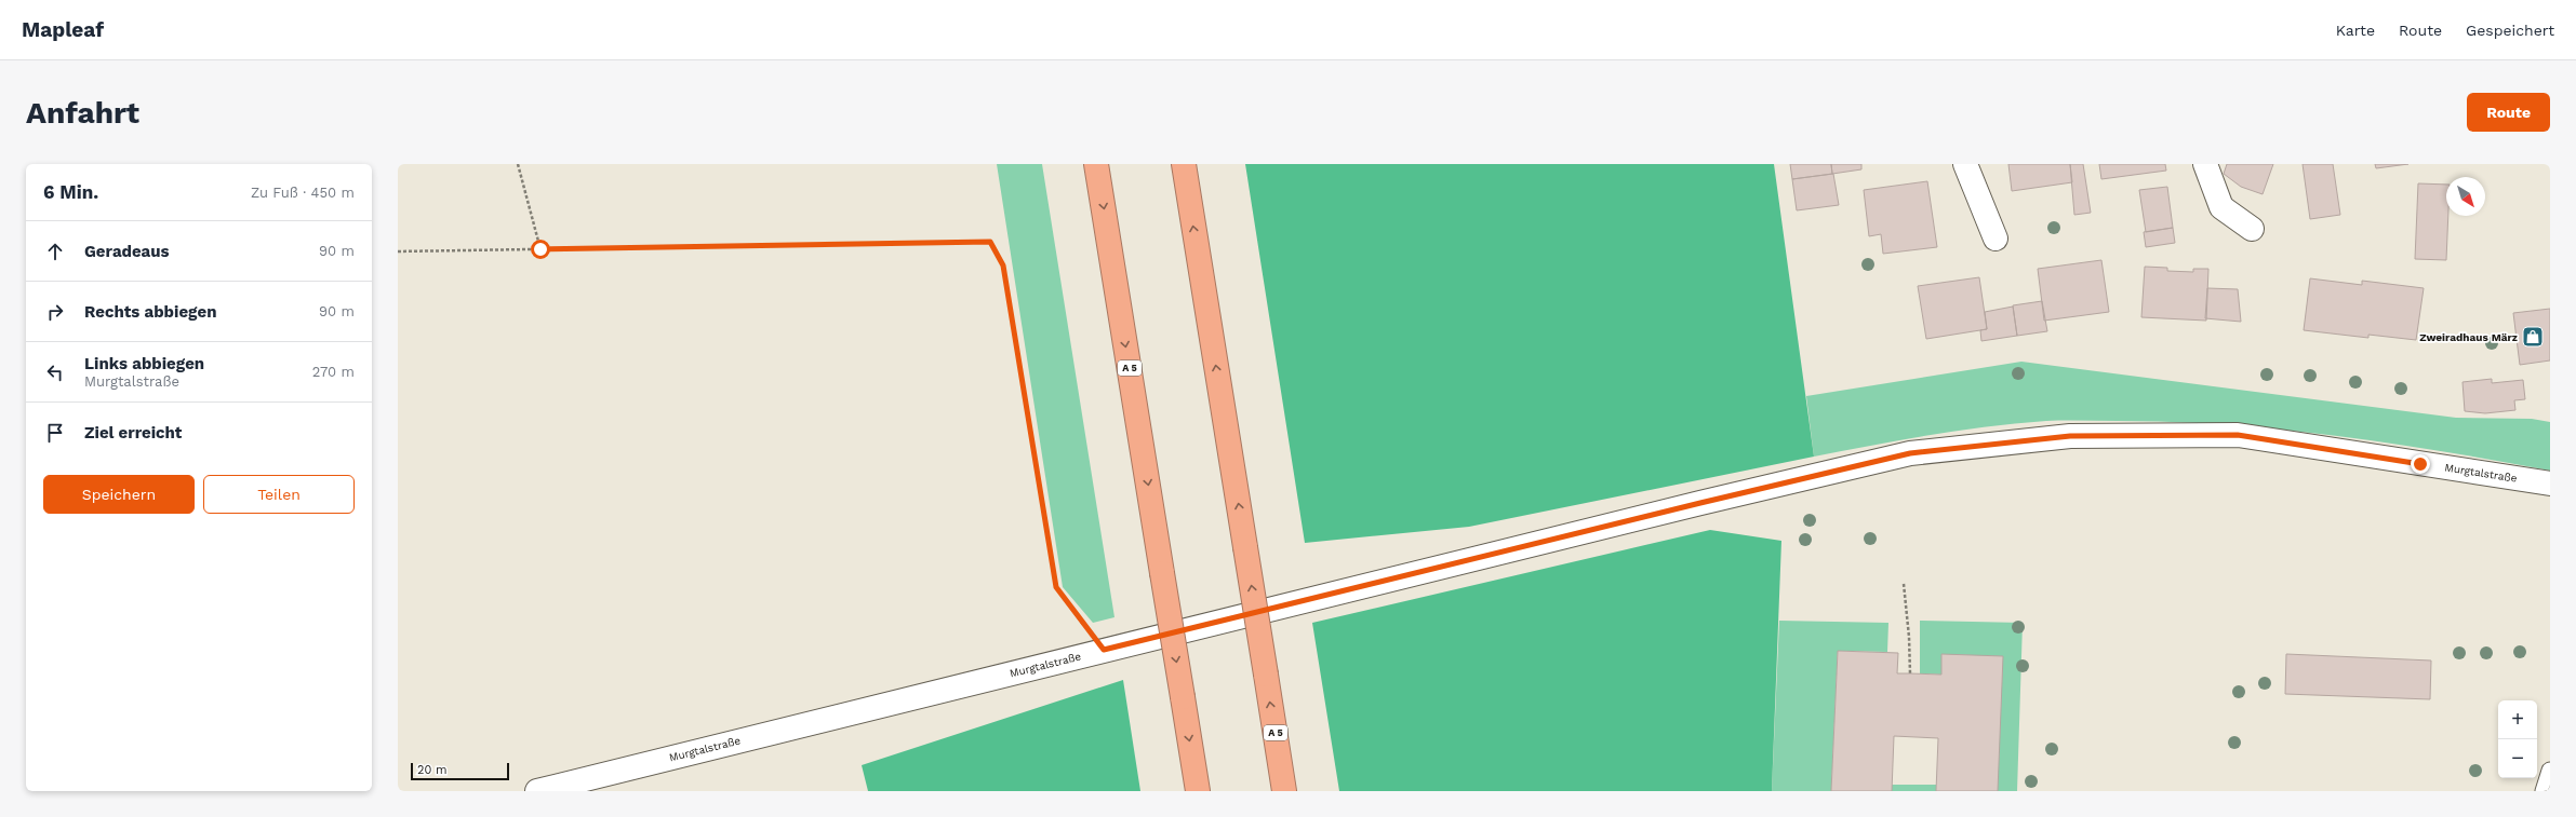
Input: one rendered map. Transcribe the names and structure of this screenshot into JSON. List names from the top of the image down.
{
  "streets": {
    "highway": ["A 5"],
    "main road": ["Murgtalstraße"]
  },
  "places": {
    "shop": ["Zweiradhaus März"]
  },
  "scale_bar": "20 m",
  "north": "bottom right",
  "page": {
    "header": "Mapleaf",
    "nav": ["Karte", "Route", "Gespeichert"],
    "buttons": [
      "Route",
      ["Speichern", "Teilen"]
    ],
    "title": "Anfahrt",
    "heading": ["6 Min.", "Zu Fuß · 450 m"],
    "list": [
      ["Geradeaus", "90 m"],
      ["Rechts abbiegen", "90 m"],
      ["Links abbiegen", "Murgtalstraße", "270 m"],
      "Ziel erreicht"
    ],
    "map_buttons": ["+", "−"],
    "scale": "20 m"
  }
}
